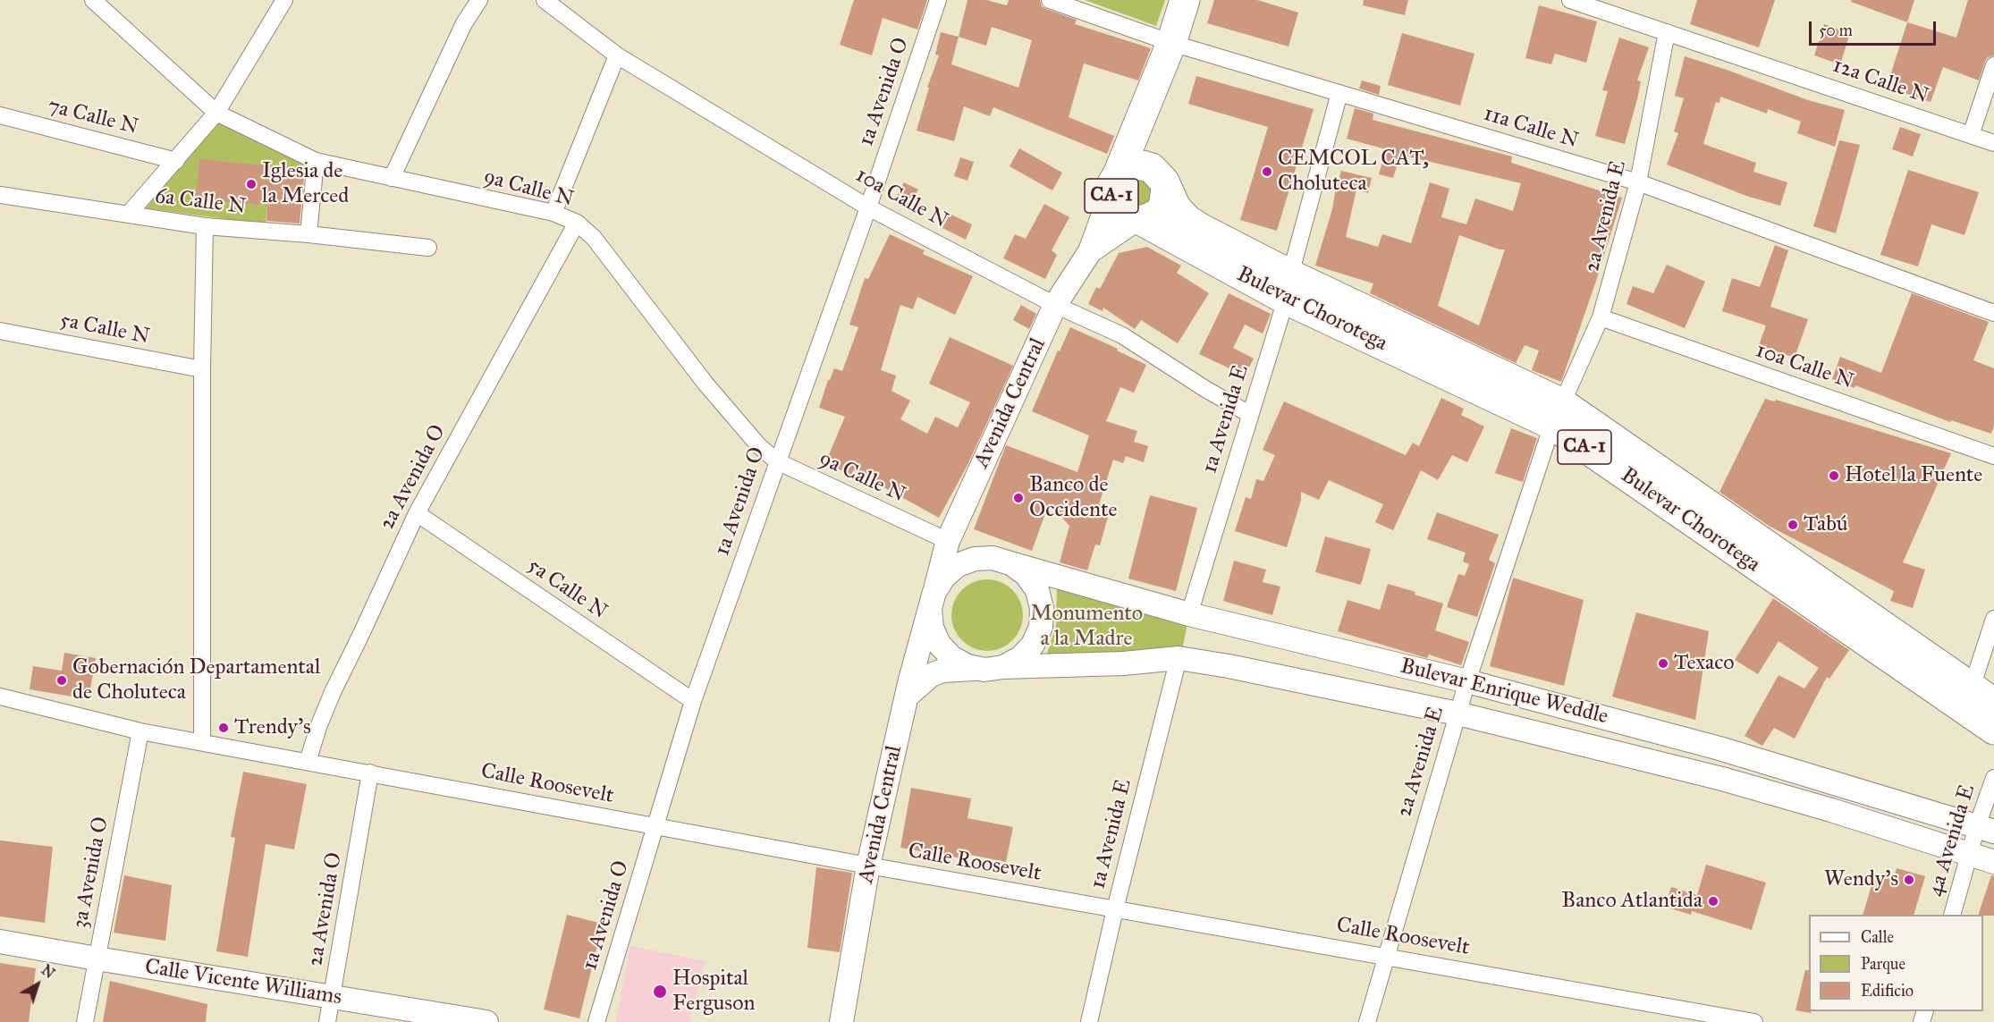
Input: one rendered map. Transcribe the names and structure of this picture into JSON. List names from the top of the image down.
{
  "streets": {
    "highway": ["CA-1", "Bulevar Chorotega"],
    "street": [
      "12a Calle N",
      "1a Avenida O",
      "7a Calle N",
      "11a Calle N",
      "9a Calle N",
      "10a Calle N",
      "6a Calle N",
      "2a Avenida E",
      "5a Calle N",
      "Avenida Central",
      "1a Avenida E",
      "2a Avenida O",
      "Bulevar Enrique Weddle",
      "Calle Roosevelt",
      "4a Avenida E",
      "3a Avenida O",
      "Calle Vicente Williams"
    ]
  },
  "crossings": [
    ["12a Calle N", "2a Avenida E"],
    ["1a Avenida O", "9a Calle N"],
    ["1a Avenida O", "10a Calle N"],
    ["1a Avenida O", "5a Calle N"],
    ["1a Avenida O", "Calle Roosevelt"],
    ["11a Calle N", "CA-1"],
    ["11a Calle N", "2a Avenida E"],
    ["11a Calle N", "1a Avenida E"],
    ["9a Calle N", "Avenida Central"],
    ["9a Calle N", "2a Avenida O"],
    ["9a Calle N", "Bulevar Enrique Weddle"],
    ["CA-1", "Bulevar Chorotega"],
    ["CA-1", "Avenida Central"],
    ["10a Calle N", "2a Avenida E"],
    ["10a Calle N", "Avenida Central"],
    ["10a Calle N", "1a Avenida E"],
    ["2a Avenida E", "Bulevar Chorotega"],
    ["2a Avenida E", "Bulevar Enrique Weddle"],
    ["2a Avenida E", "Calle Roosevelt"],
    ["Bulevar Chorotega", "Avenida Central"],
    ["Bulevar Chorotega", "1a Avenida E"],
    ["5a Calle N", "2a Avenida O"],
    ["Avenida Central", "Bulevar Enrique Weddle"],
    ["Avenida Central", "Calle Roosevelt"],
    ["1a Avenida E", "Bulevar Enrique Weddle"],
    ["1a Avenida E", "Calle Roosevelt"],
    ["2a Avenida O", "Calle Roosevelt"],
    ["2a Avenida O", "Calle Vicente Williams"],
    ["Bulevar Enrique Weddle", "4a Avenida E"],
    ["Calle Roosevelt", "3a Avenida O"],
    ["3a Avenida O", "Calle Vicente Williams"]
  ],
  "parks": ["Monumento a la Madre"],
  "places": [
    "CEMCOL CAT, Choluteca",
    "Iglesia de la Merced",
    "Hotel la Fuente",
    "Banco de Occidente",
    "Tabú",
    "Texaco",
    "Gobernación Departamental de Choluteca",
    "Trendy's",
    "Wendy's",
    "Banco Atlantida",
    "Hospital Ferguson"
  ],
  "legend": ["Calle", "Parque", "Edificio"],
  "scale_bar": "50 m",
  "north": "top right"
}
